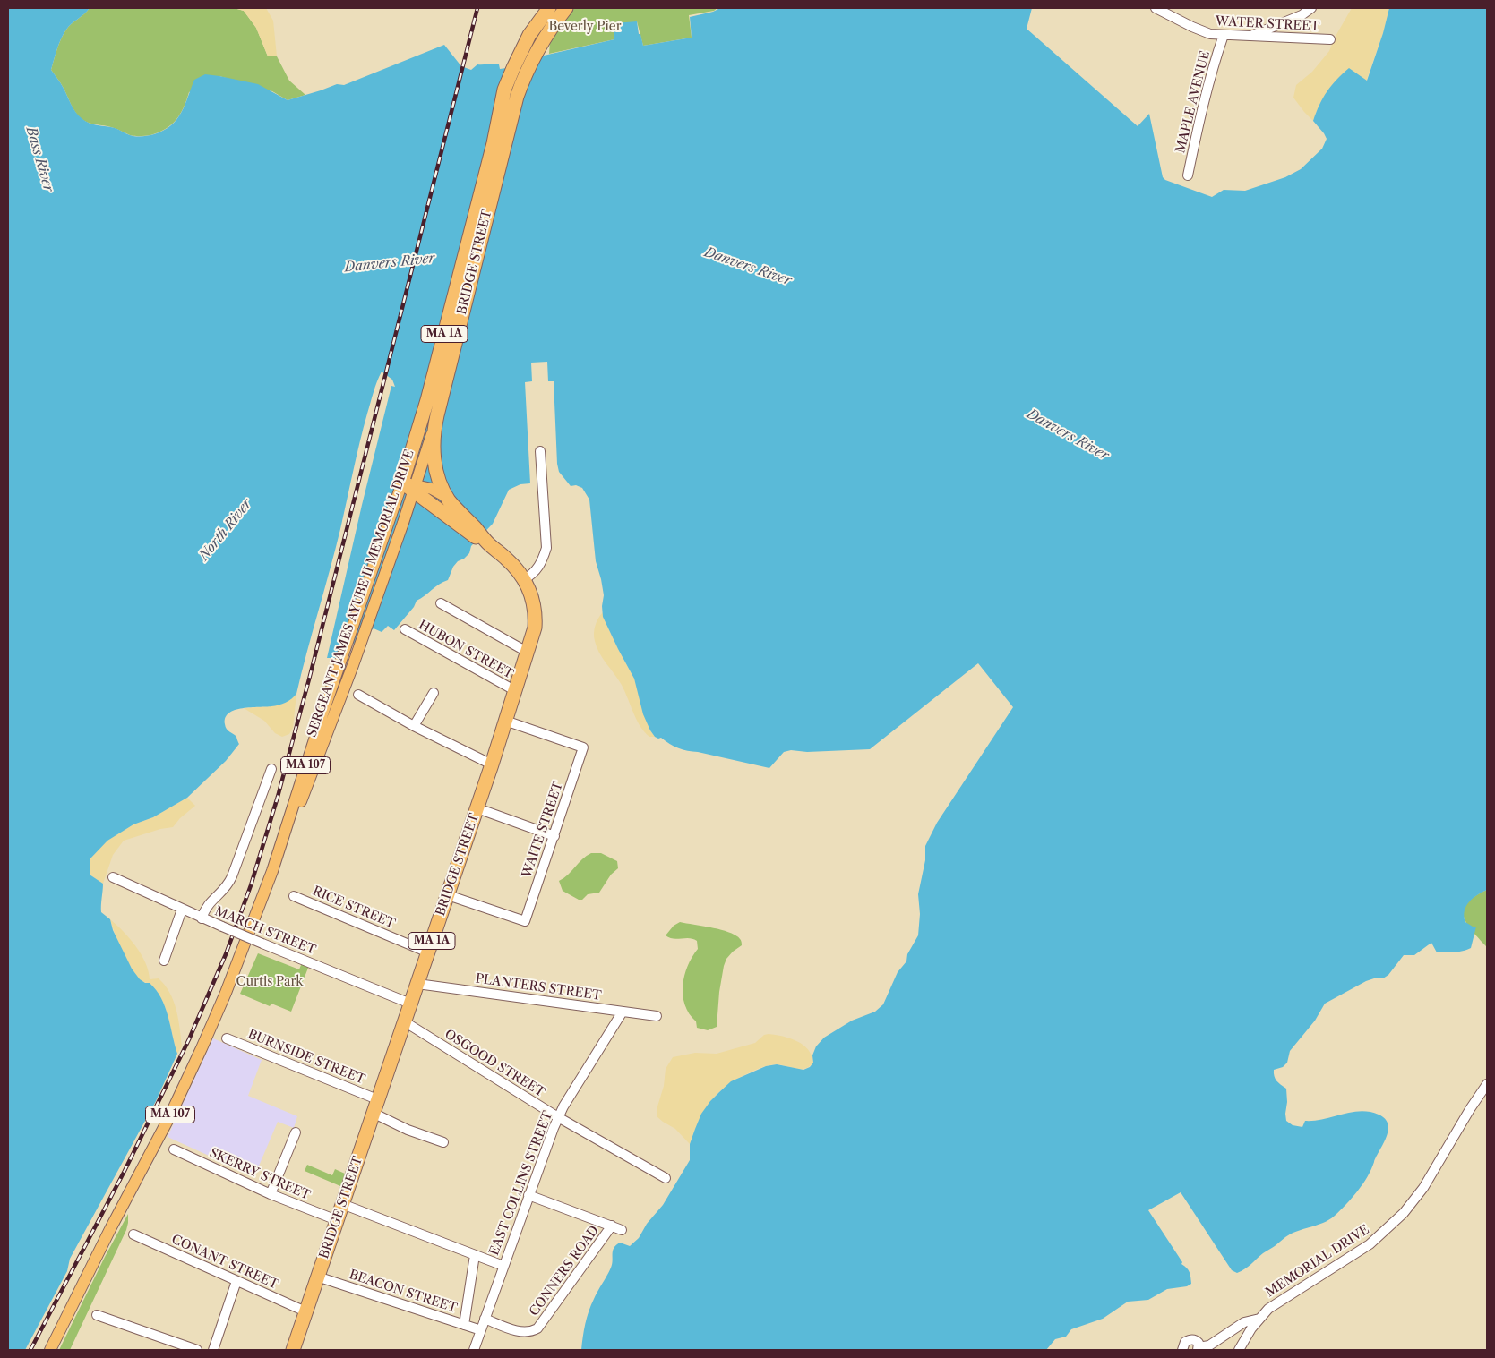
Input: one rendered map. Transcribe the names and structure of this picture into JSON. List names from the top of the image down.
{
  "streets": {
    "highway": ["BRIDGE STREET", "MA 1A"],
    "main road": ["SERGEANT JAMES AYUBE II MEMORIAL DRIVE", "MA 107"],
    "street": [
      "WATER STREET",
      "MAPLE AVENUE",
      "HUBON STREET",
      "WAITE STREET",
      "RICE STREET",
      "MARCH STREET",
      "PLANTERS STREET",
      "BURNSIDE STREET",
      "OSGOOD STREET",
      "SKERRY STREET",
      "EAST COLLINS STREET",
      "MEMORIAL DRIVE",
      "CONANT STREET",
      "CONNERS ROAD",
      "BEACON STREET"
    ]
  },
  "crossings": [
    ["WATER STREET", "MAPLE AVENUE"],
    ["BRIDGE STREET", "MA 1A"],
    ["BRIDGE STREET", "SERGEANT JAMES AYUBE II MEMORIAL DRIVE"],
    ["BRIDGE STREET", "HUBON STREET"],
    ["BRIDGE STREET", "WAITE STREET"],
    ["BRIDGE STREET", "RICE STREET"],
    ["BRIDGE STREET", "MARCH STREET"],
    ["BRIDGE STREET", "PLANTERS STREET"],
    ["BRIDGE STREET", "BURNSIDE STREET"],
    ["BRIDGE STREET", "OSGOOD STREET"],
    ["BRIDGE STREET", "SKERRY STREET"],
    ["BRIDGE STREET", "CONANT STREET"],
    ["BRIDGE STREET", "BEACON STREET"],
    ["PLANTERS STREET", "EAST COLLINS STREET"],
    ["OSGOOD STREET", "EAST COLLINS STREET"],
    ["EAST COLLINS STREET", "CONNERS ROAD"],
    ["EAST COLLINS STREET", "BEACON STREET"]
  ],
  "water": ["Bass River", "Danvers River", "North River"],
  "parks": ["Beverly Pier", "Curtis Park"]
}
